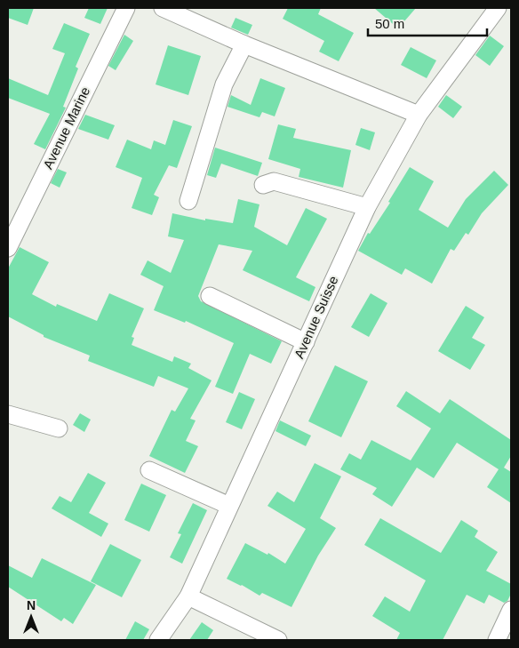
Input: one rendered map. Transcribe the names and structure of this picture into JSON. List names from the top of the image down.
{
  "streets": {
    "street": ["Avenue Marine", "Avenue Suisse"]
  },
  "scale_bar": "50 m",
  "north": "top"
}
